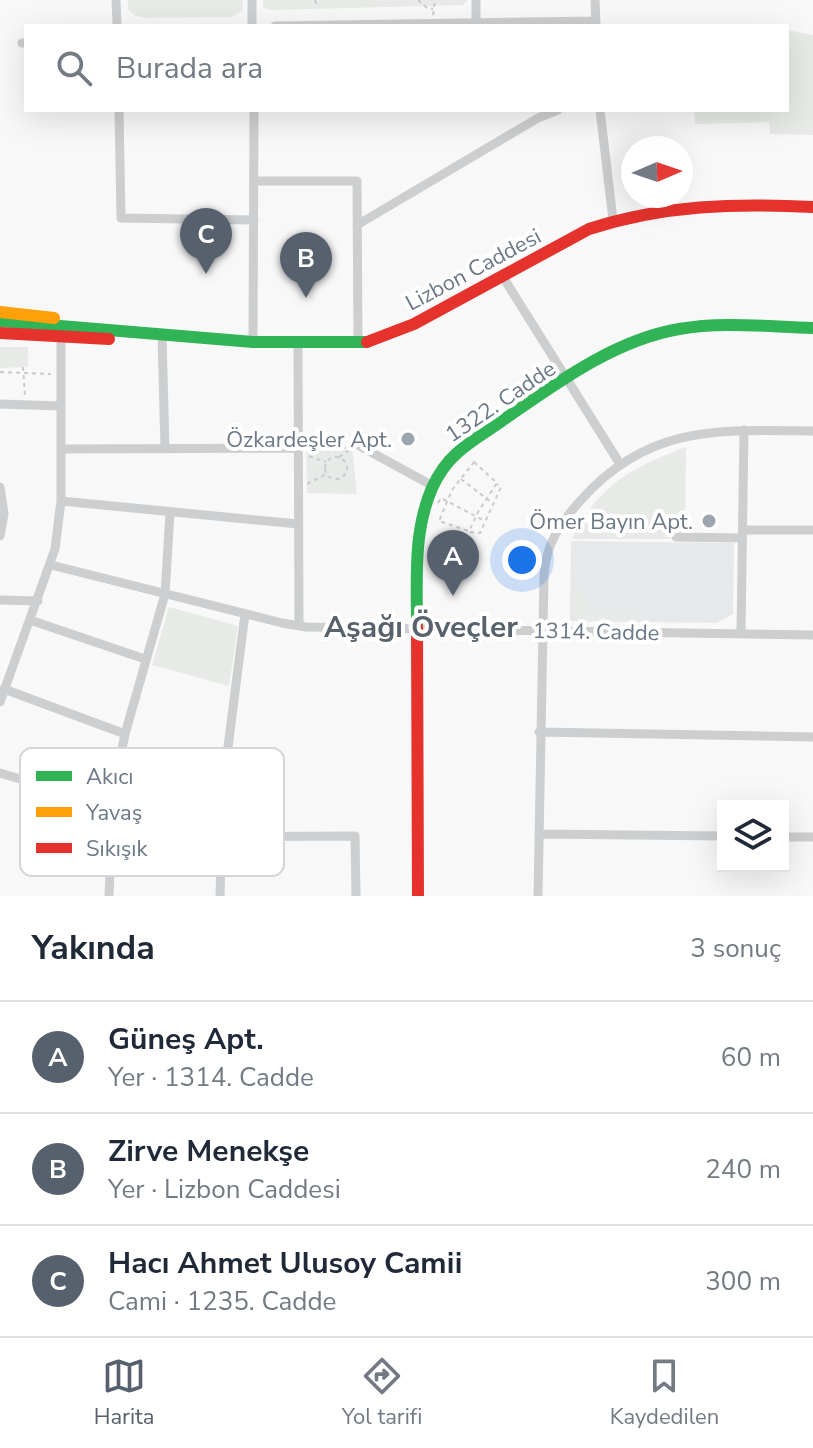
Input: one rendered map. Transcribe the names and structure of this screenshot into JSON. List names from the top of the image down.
{
  "streets": {
    "main road": ["Lizbon Caddesi", "1322. Cadde"],
    "street": ["1314. Cadde"]
  },
  "crossings": [
    ["1322. Cadde", "1314. Cadde"]
  ],
  "districts": ["Aşağı Öveçler"],
  "places": ["Özkardeşler Apt.", "Ömer Bayın Apt."],
  "legend": ["Akıcı", "Yavaş", "Sıkışık"],
  "north": "right",
  "page": {
    "search": "Burada ara",
    "pins": ["C", "B", "A"],
    "heading": ["Yakında", "3 sonuç"],
    "list": [
      {
        "mark": "A",
        "name": "Güneş Apt.",
        "note": "Yer · 1314. Cadde",
        "value": "60 m"
      },
      {
        "mark": "B",
        "name": "Zirve Menekşe",
        "note": "Yer · Lizbon Caddesi",
        "value": "240 m"
      },
      {
        "mark": "C",
        "name": "Hacı Ahmet Ulusoy Camii",
        "note": "Cami · 1235. Cadde",
        "value": "300 m"
      }
    ],
    "nav": ["Harita", "Yol tarifi", "Kaydedilen"]
  }
}
